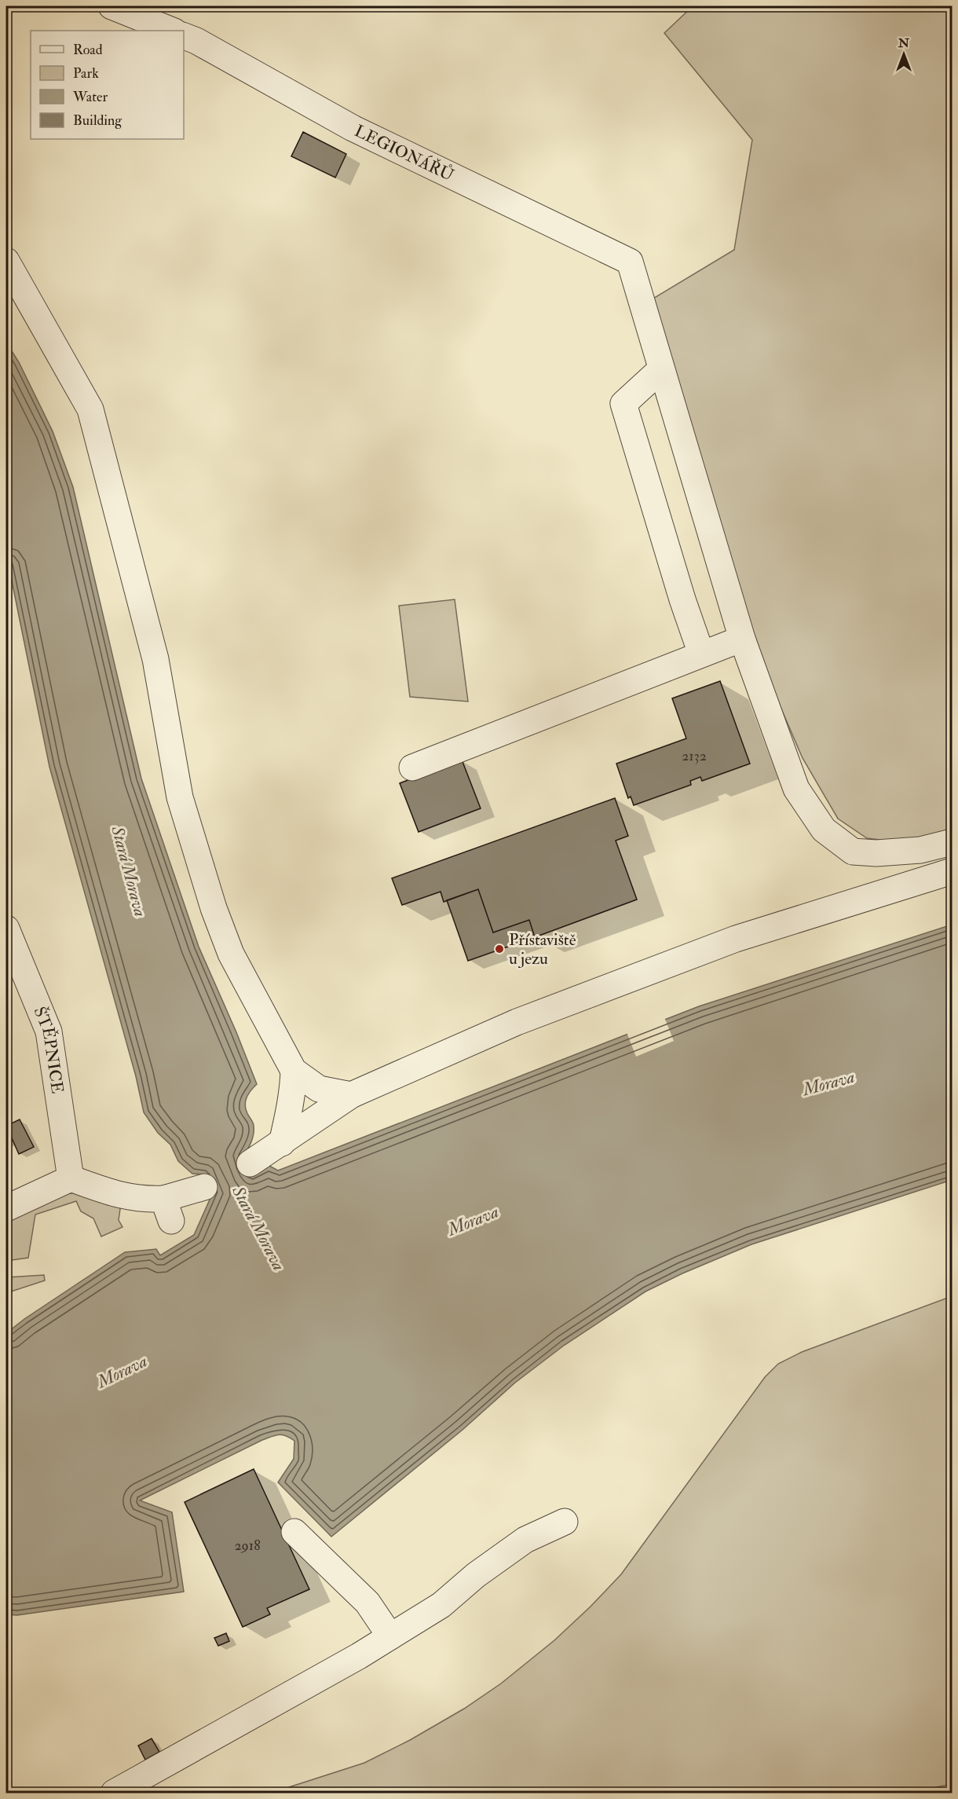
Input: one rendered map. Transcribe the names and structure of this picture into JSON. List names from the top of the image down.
{
  "streets": {
    "street": ["LEGIONÁŘŮ", "ŠTĚPNICE"]
  },
  "water": ["Stará Morava", "Morava"],
  "places": ["Přístaviště u jezu"],
  "house_numbers": ["2132", "2918"],
  "legend": [
    "Road",
    "Park",
    "Water",
    "Building"
  ],
  "north": "top"
}
